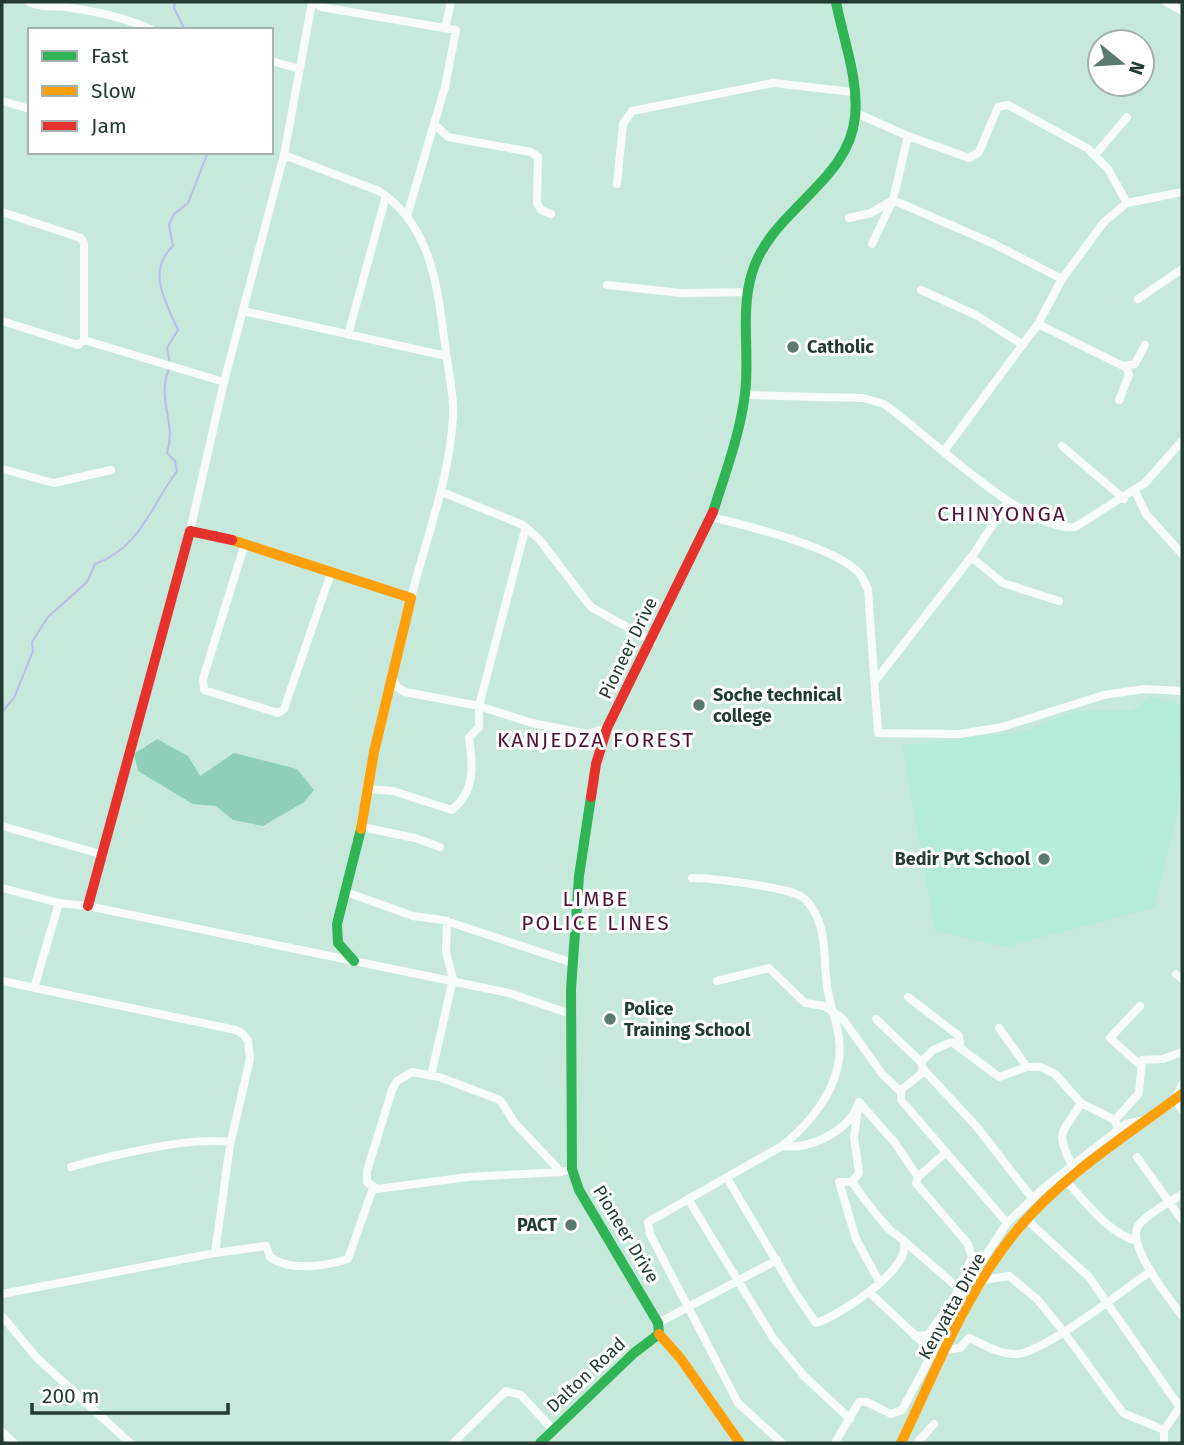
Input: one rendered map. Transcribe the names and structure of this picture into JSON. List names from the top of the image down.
{
  "streets": {
    "street": ["Pioneer Drive", "Kenyatta Drive", "Dalton Road"]
  },
  "crossings": [
    ["Pioneer Drive", "Dalton Road"]
  ],
  "districts": ["CHINYONGA", "KANJEDZA FOREST", "LIMBE POLICE LINES"],
  "places": [
    "Catholic",
    "Soche technical college",
    "Bedir Pvt School",
    "Police Training School",
    "PACT"
  ],
  "legend": ["Fast", "Slow", "Jam"],
  "scale_bar": "200 m",
  "north": "right"
}
